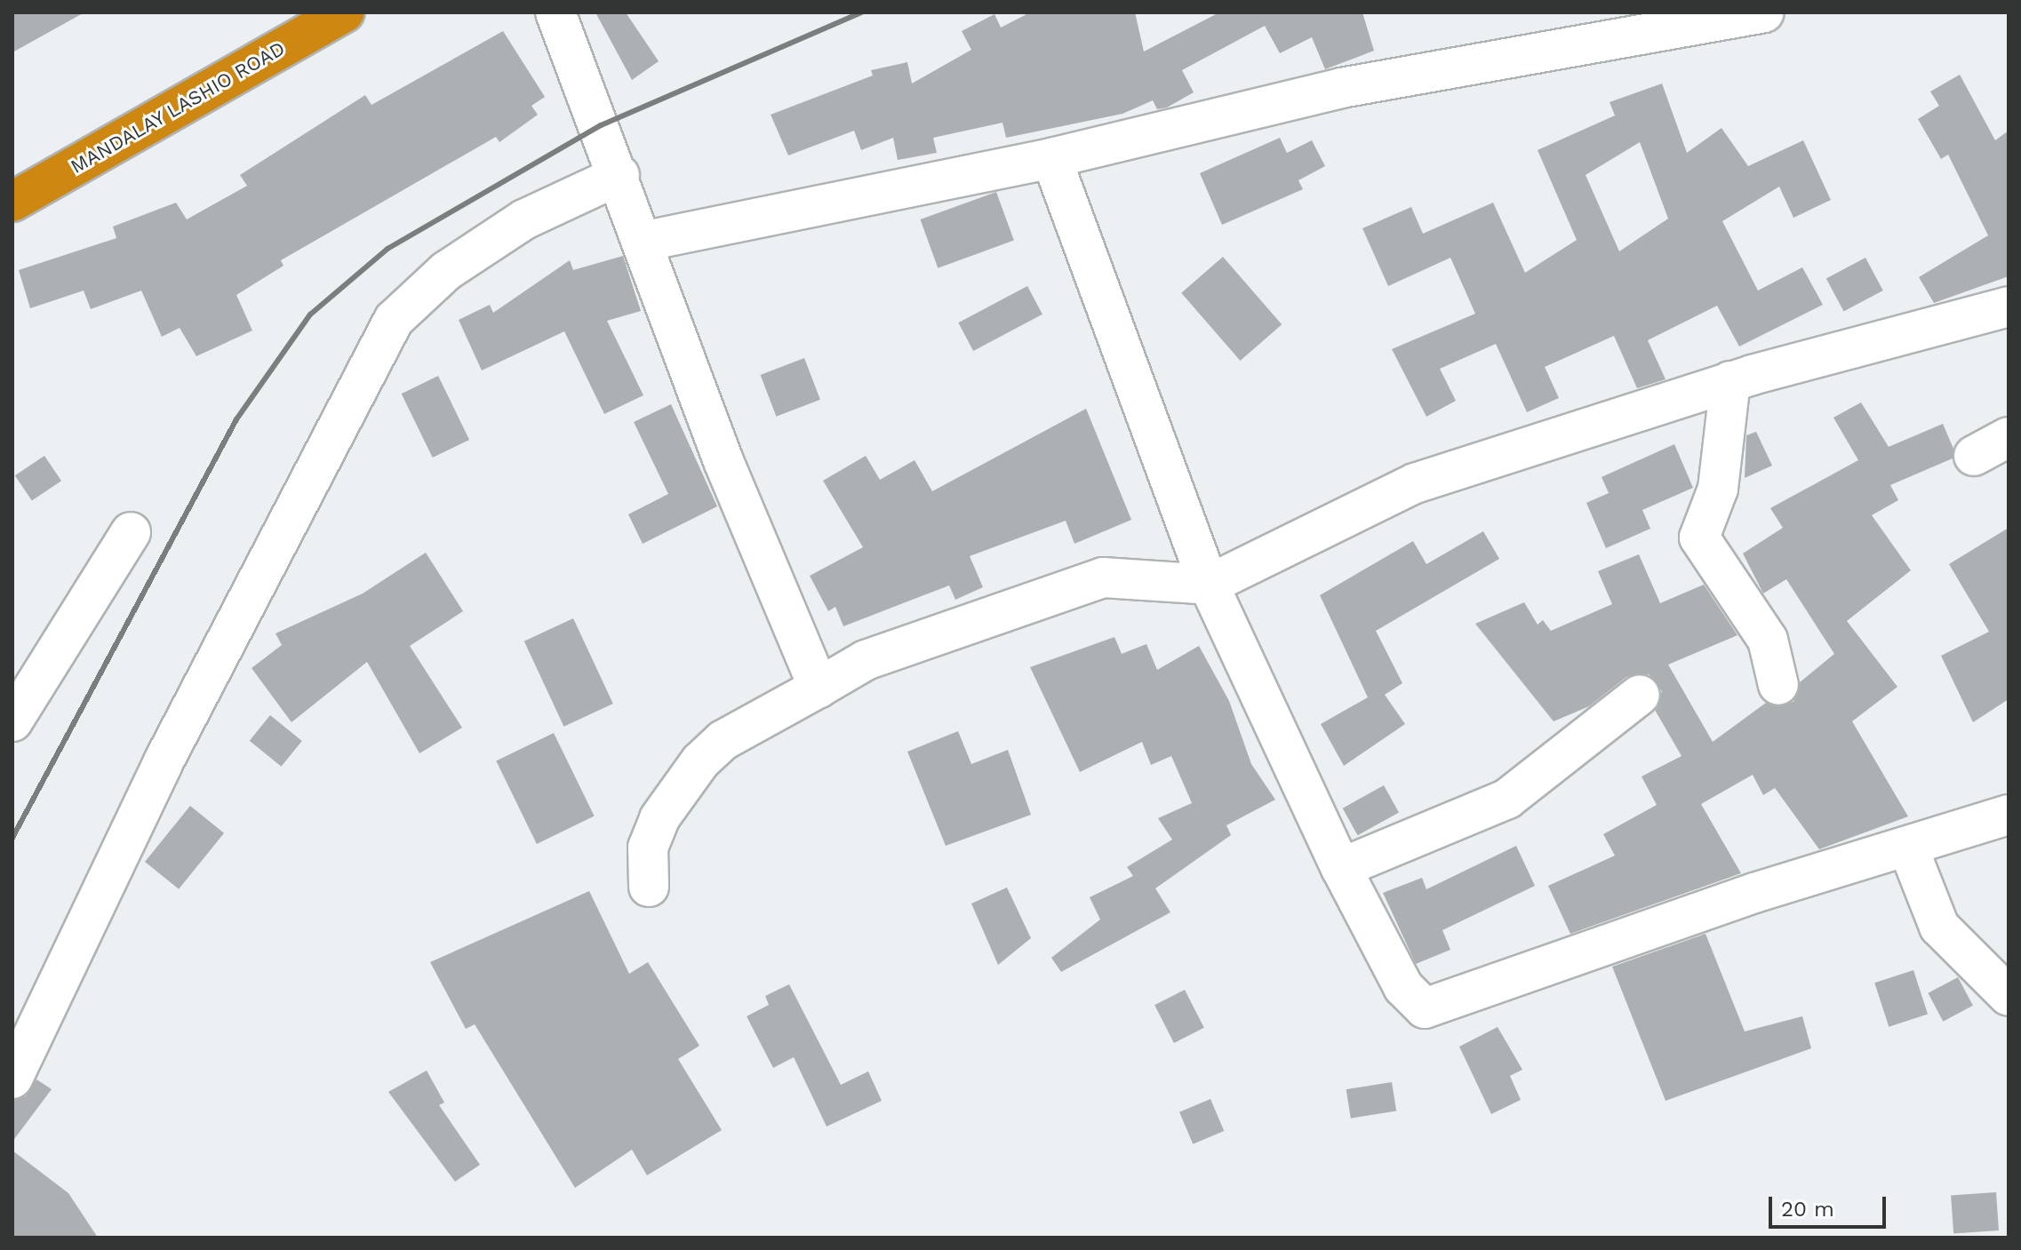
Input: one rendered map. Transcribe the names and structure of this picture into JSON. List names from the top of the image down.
{
  "streets": {
    "highway": ["MANDALAY LASHIO ROAD"]
  },
  "scale_bar": "20 m"
}
